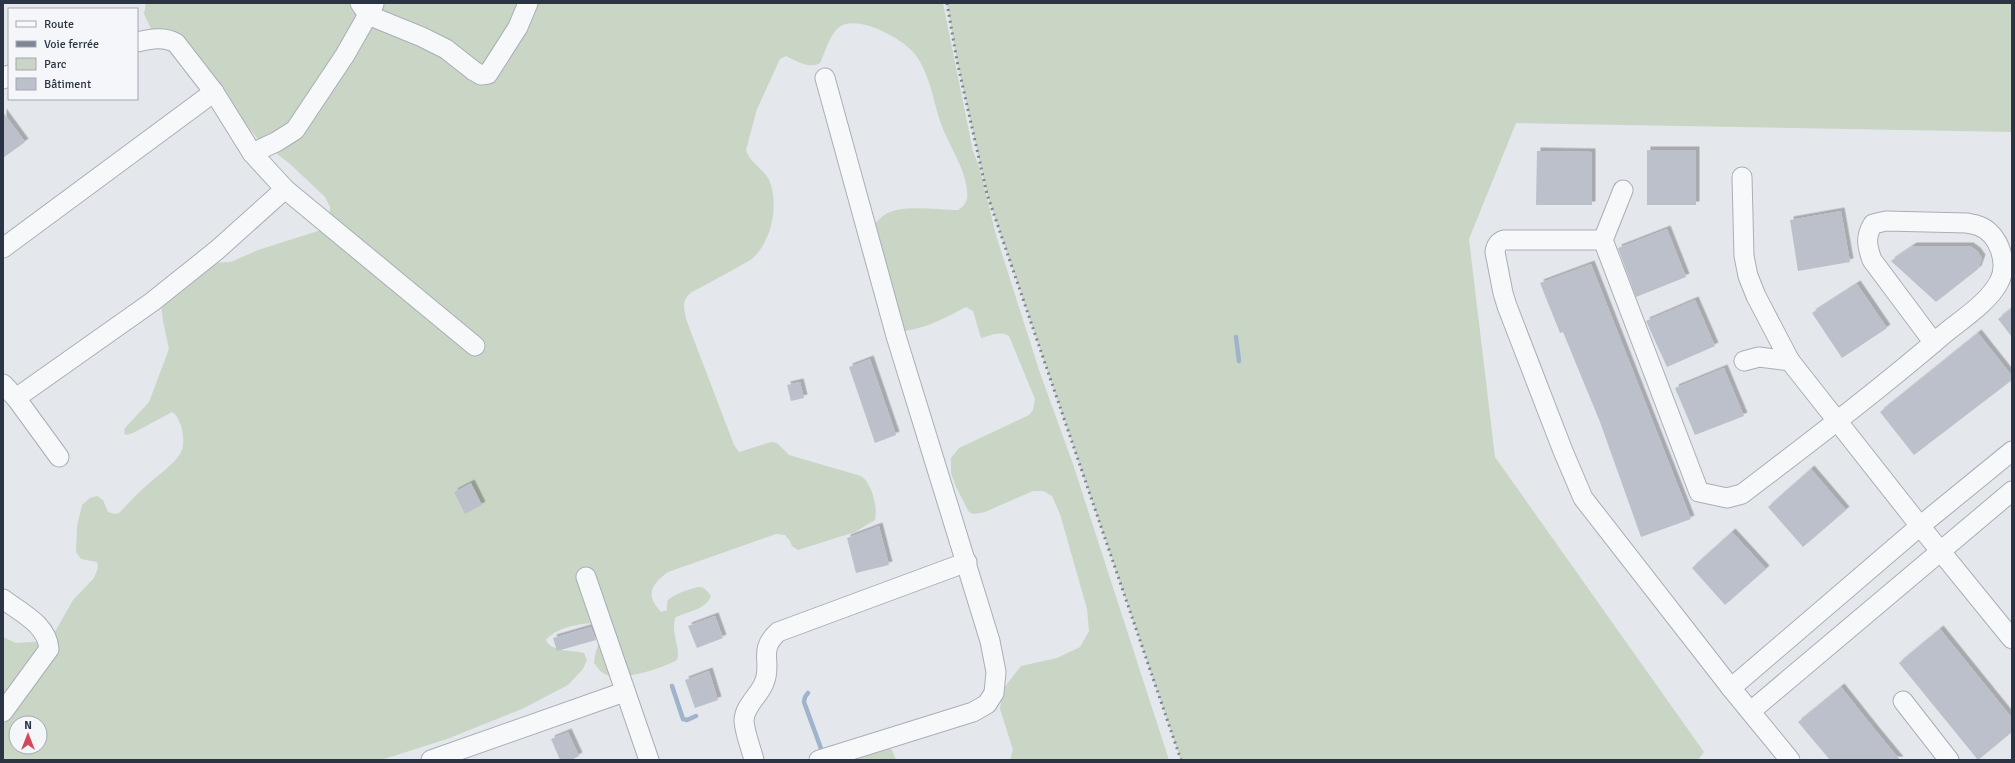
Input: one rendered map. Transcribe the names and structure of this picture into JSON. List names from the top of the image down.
{
  "legend": [
    "Route",
    "Voie ferrée",
    "Parc",
    "Bâtiment"
  ],
  "north": "top"
}
